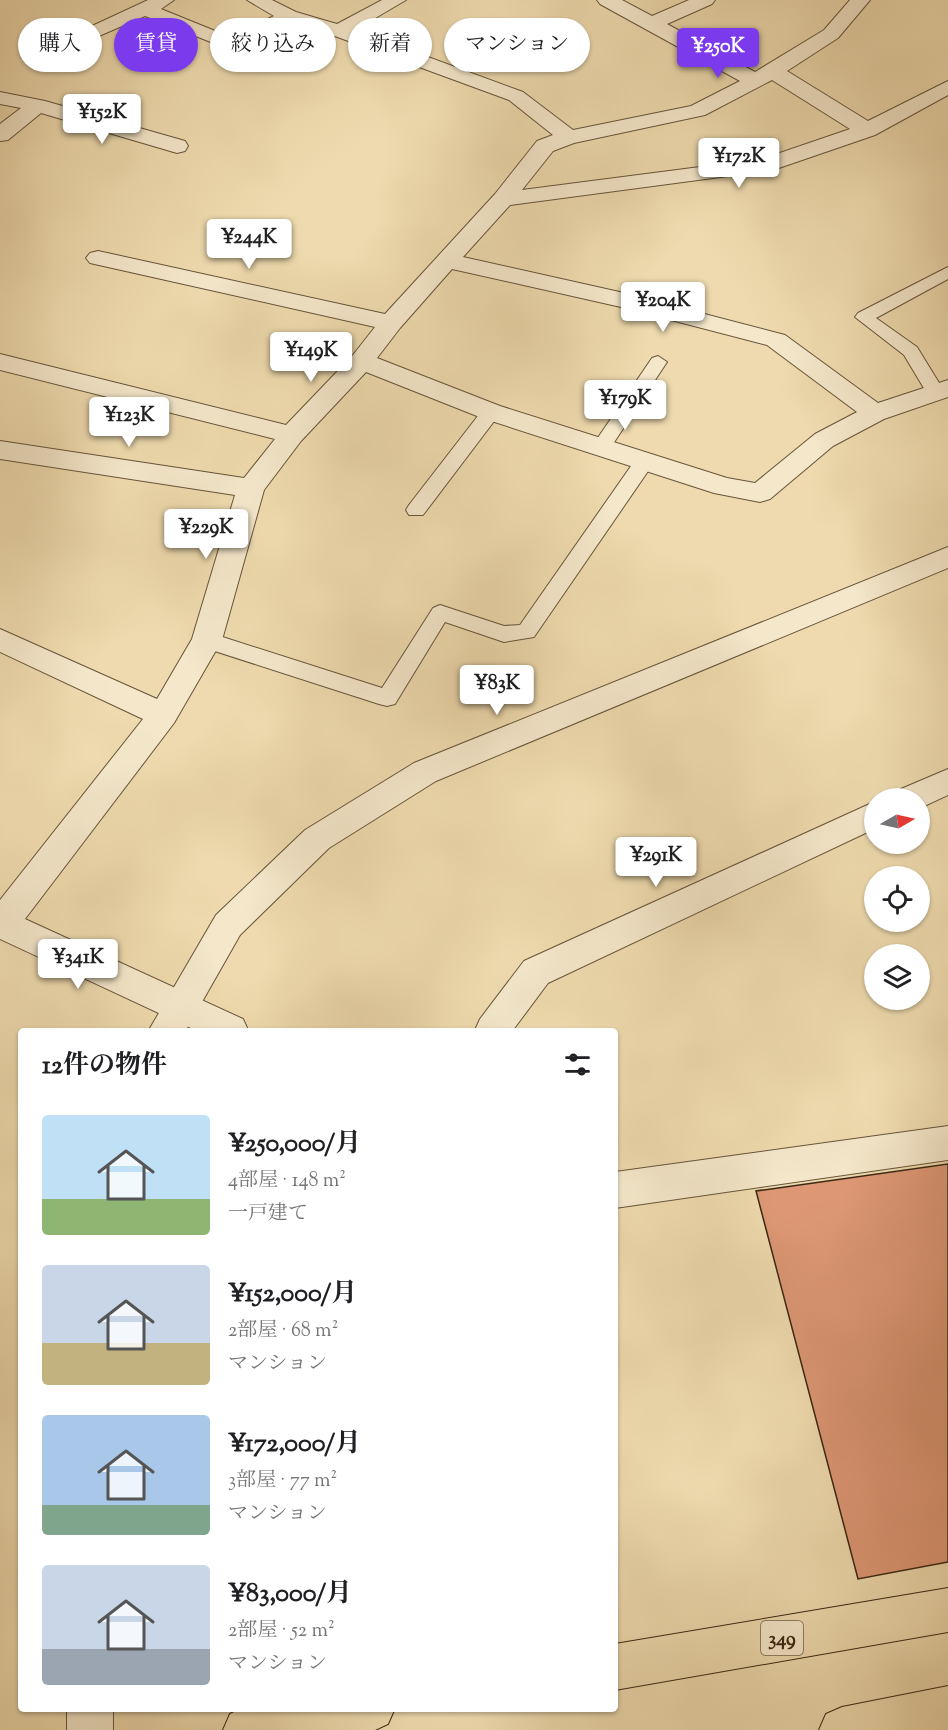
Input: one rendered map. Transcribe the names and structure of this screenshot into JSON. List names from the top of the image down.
{
  "streets": {
    "highway": ["349"]
  },
  "north": "right",
  "page": {
    "chip": [
      "購入",
      "賃貸",
      "絞り込み",
      "新着",
      "マンション"
    ],
    "price": [
      "¥250K",
      "¥152K",
      "¥172K",
      "¥244K",
      "¥204K",
      "¥149K",
      "¥179K",
      "¥123K",
      "¥229K",
      "¥83K",
      "¥291K",
      "¥341K"
    ],
    "heading": "12件の物件",
    "list": [
      {
        "name": "¥250,000/月",
        "note": "4部屋 · 148 m² · 一戸建て"
      },
      {
        "name": "¥152,000/月",
        "note": "2部屋 · 68 m² · マンション"
      },
      {
        "name": "¥172,000/月",
        "note": "3部屋 · 77 m² · マンション"
      },
      {
        "name": "¥83,000/月",
        "note": "2部屋 · 52 m² · マンション"
      }
    ]
  }
}
